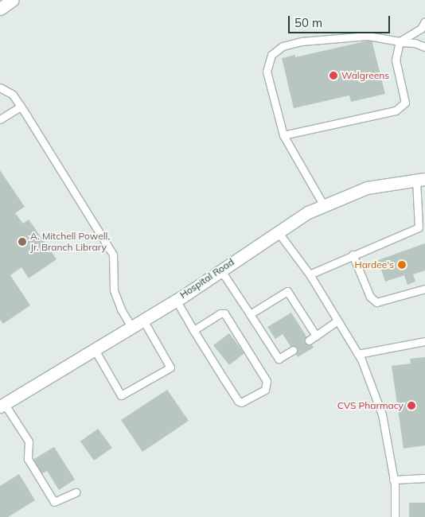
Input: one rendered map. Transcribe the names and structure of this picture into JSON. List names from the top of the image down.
{
  "streets": {
    "street": ["Hospital Road"]
  },
  "places": [
    "Walgreens",
    "A. Mitchell Powell, Jr. Branch Library",
    "Hardee's",
    "CVS Pharmacy"
  ],
  "scale_bar": "50 m"
}
